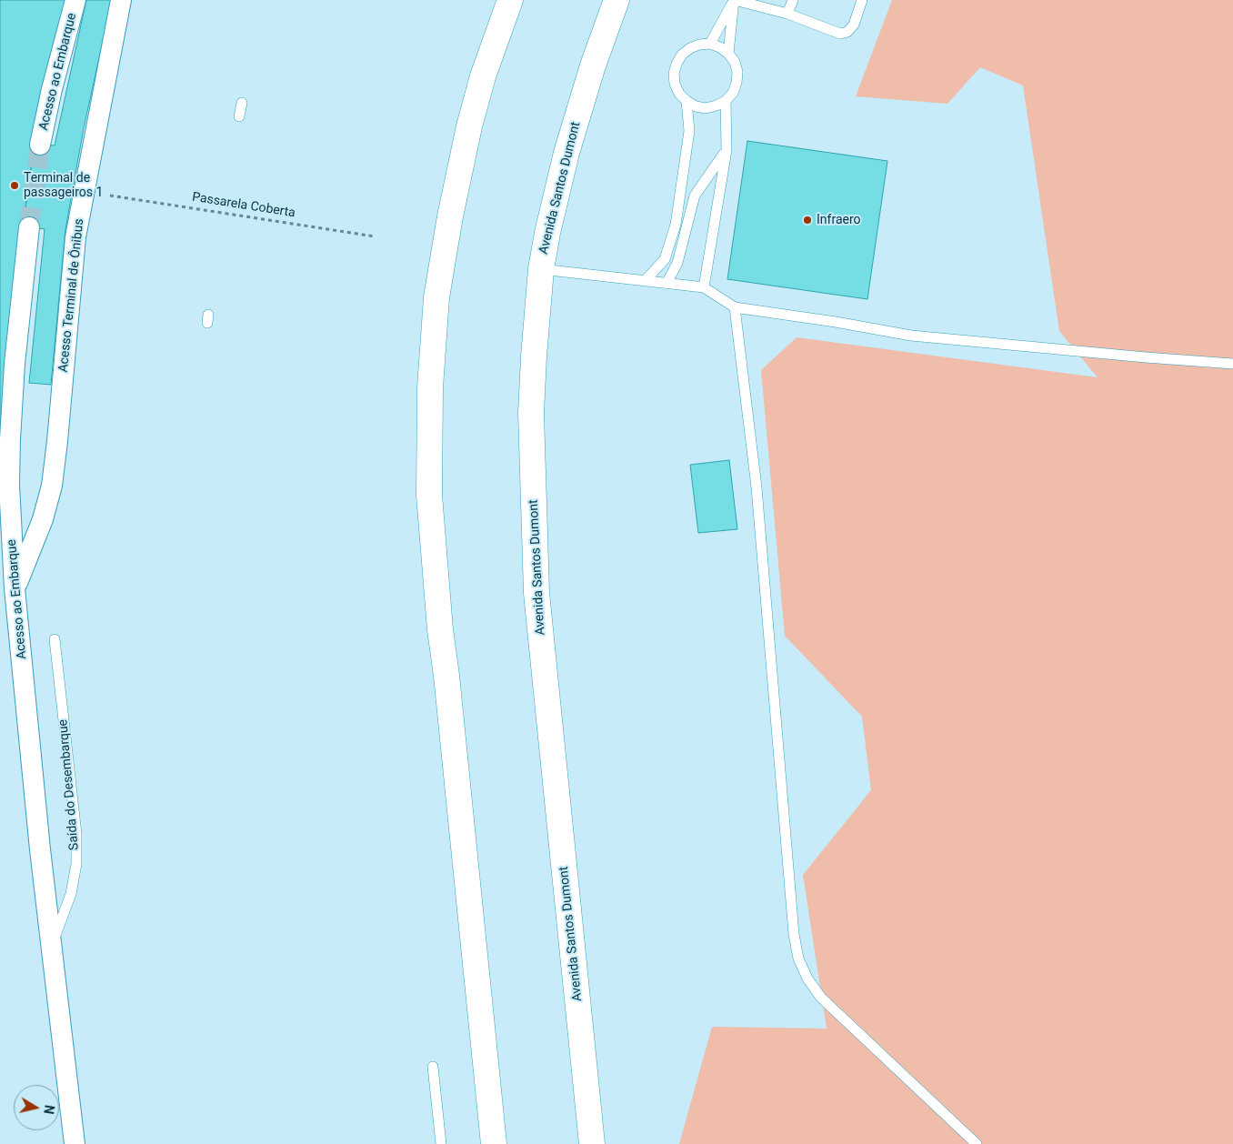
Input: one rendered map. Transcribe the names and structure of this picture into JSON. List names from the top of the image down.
{
  "streets": {
    "main road": ["Avenida Santos Dumont"],
    "street": ["Acesso ao Embarque", "Acesso Terminal de Ônibus", "Saída do Desembarque"],
    "path": ["Passarela Coberta"]
  },
  "crossings": [
    ["Acesso ao Embarque", "Acesso Terminal de Ônibus"],
    ["Acesso ao Embarque", "Saída do Desembarque"]
  ],
  "places": ["Terminal de passageiros 1", "Infraero"],
  "north": "right"
}
